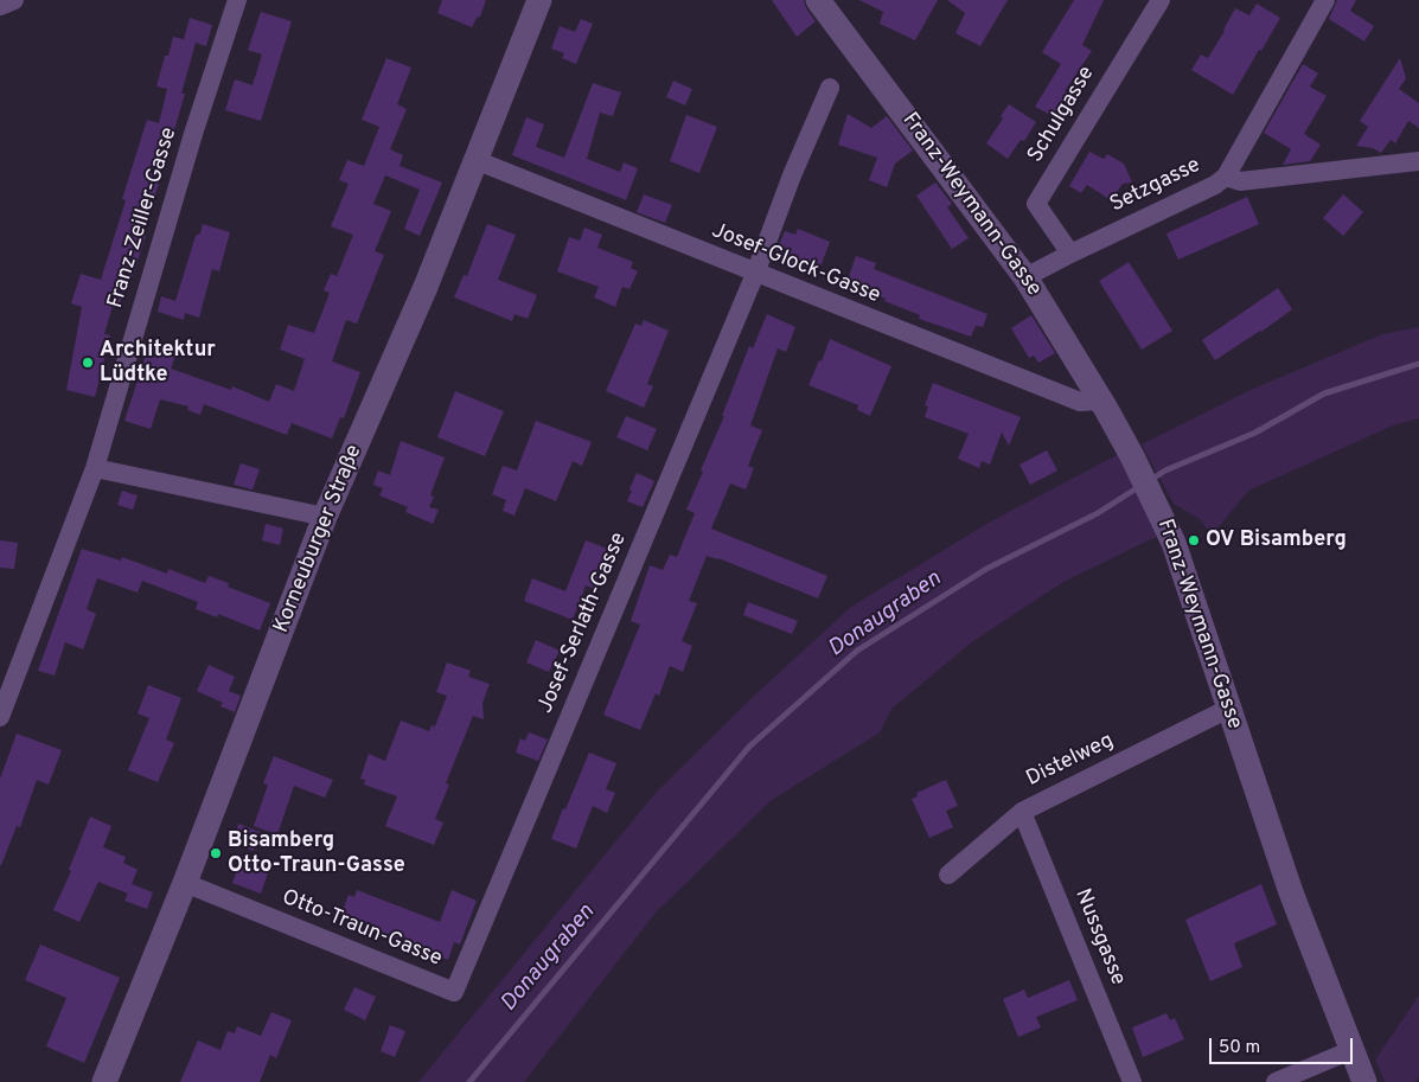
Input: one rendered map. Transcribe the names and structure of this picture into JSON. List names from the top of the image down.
{
  "streets": {
    "street": [
      "Schulgasse",
      "Setzgasse",
      "Franz-Weymann-Gasse",
      "Franz-Zeiller-Gasse",
      "Josef-Glock-Gasse",
      "Korneuburger Straße",
      "Josef-Serlath-Gasse",
      "Distelweg",
      "Otto-Traun-Gasse",
      "Nussgasse"
    ]
  },
  "crossings": [
    ["Schulgasse", "Setzgasse"],
    ["Setzgasse", "Franz-Weymann-Gasse"],
    ["Franz-Weymann-Gasse", "Josef-Glock-Gasse"],
    ["Franz-Weymann-Gasse", "Distelweg"],
    ["Josef-Glock-Gasse", "Korneuburger Straße"],
    ["Josef-Glock-Gasse", "Josef-Serlath-Gasse"],
    ["Korneuburger Straße", "Otto-Traun-Gasse"],
    ["Josef-Serlath-Gasse", "Otto-Traun-Gasse"],
    ["Distelweg", "Nussgasse"]
  ],
  "water": ["Donaugraben"],
  "places": ["Architektur Lüdtke", "OV Bisamberg", "Bisamberg Otto-Traun-Gasse"],
  "scale_bar": "50 m"
}
